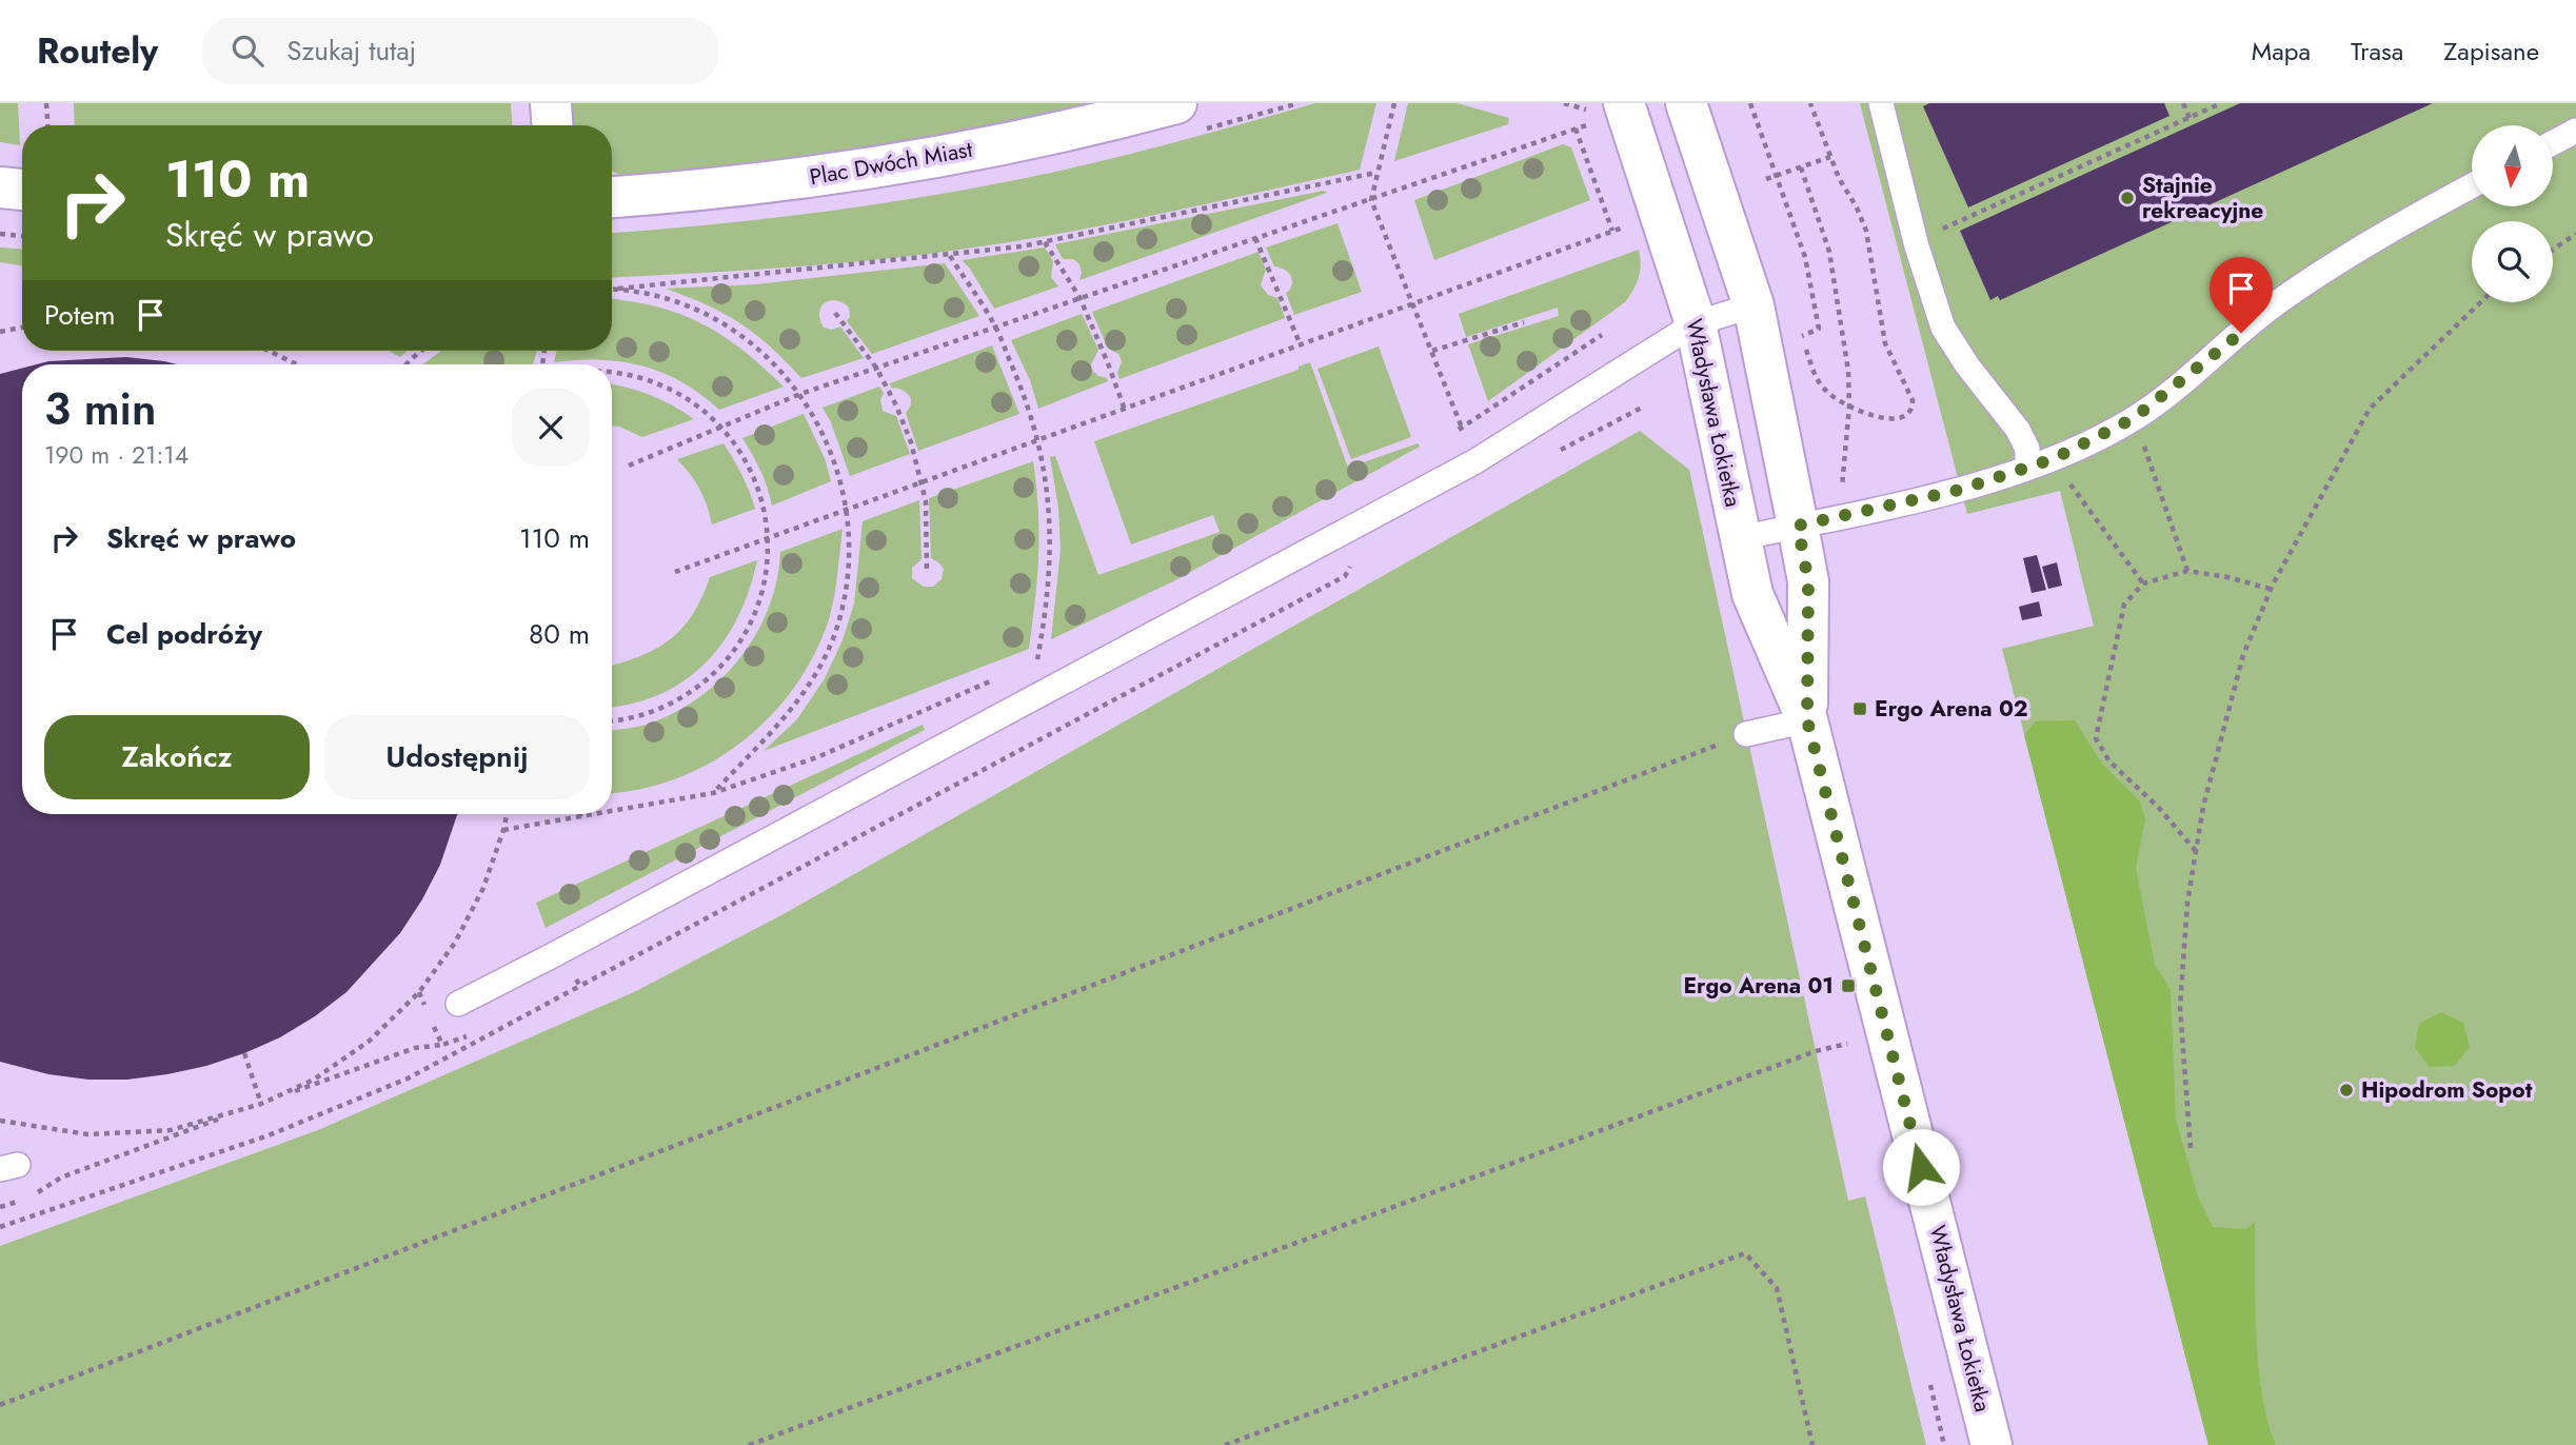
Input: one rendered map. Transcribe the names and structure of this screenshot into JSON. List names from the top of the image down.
{
  "streets": {
    "street": ["Plac Dwóch Miast", "Władysława Łokietka"]
  },
  "places": {
    "other": ["Stajnie rekreacyjne", "Hipodrom Sopot"],
    "transit": ["Ergo Arena 02", "Ergo Arena 01"]
  },
  "north": "bottom",
  "page": {
    "header": "Routely",
    "search": "Szukaj tutaj",
    "nav": ["Mapa", "Trasa", "Zapisane"],
    "turn": ["110 m", "Skręć w prawo"],
    "then": "Potem",
    "heading": ["3 min", "190 m · 21:14"],
    "list": [
      {
        "name": "Skręć w prawo",
        "value": "110 m"
      },
      {
        "name": "Cel podróży",
        "value": "80 m"
      }
    ],
    "buttons": ["Zakończ", "Udostępnij"]
  }
}
